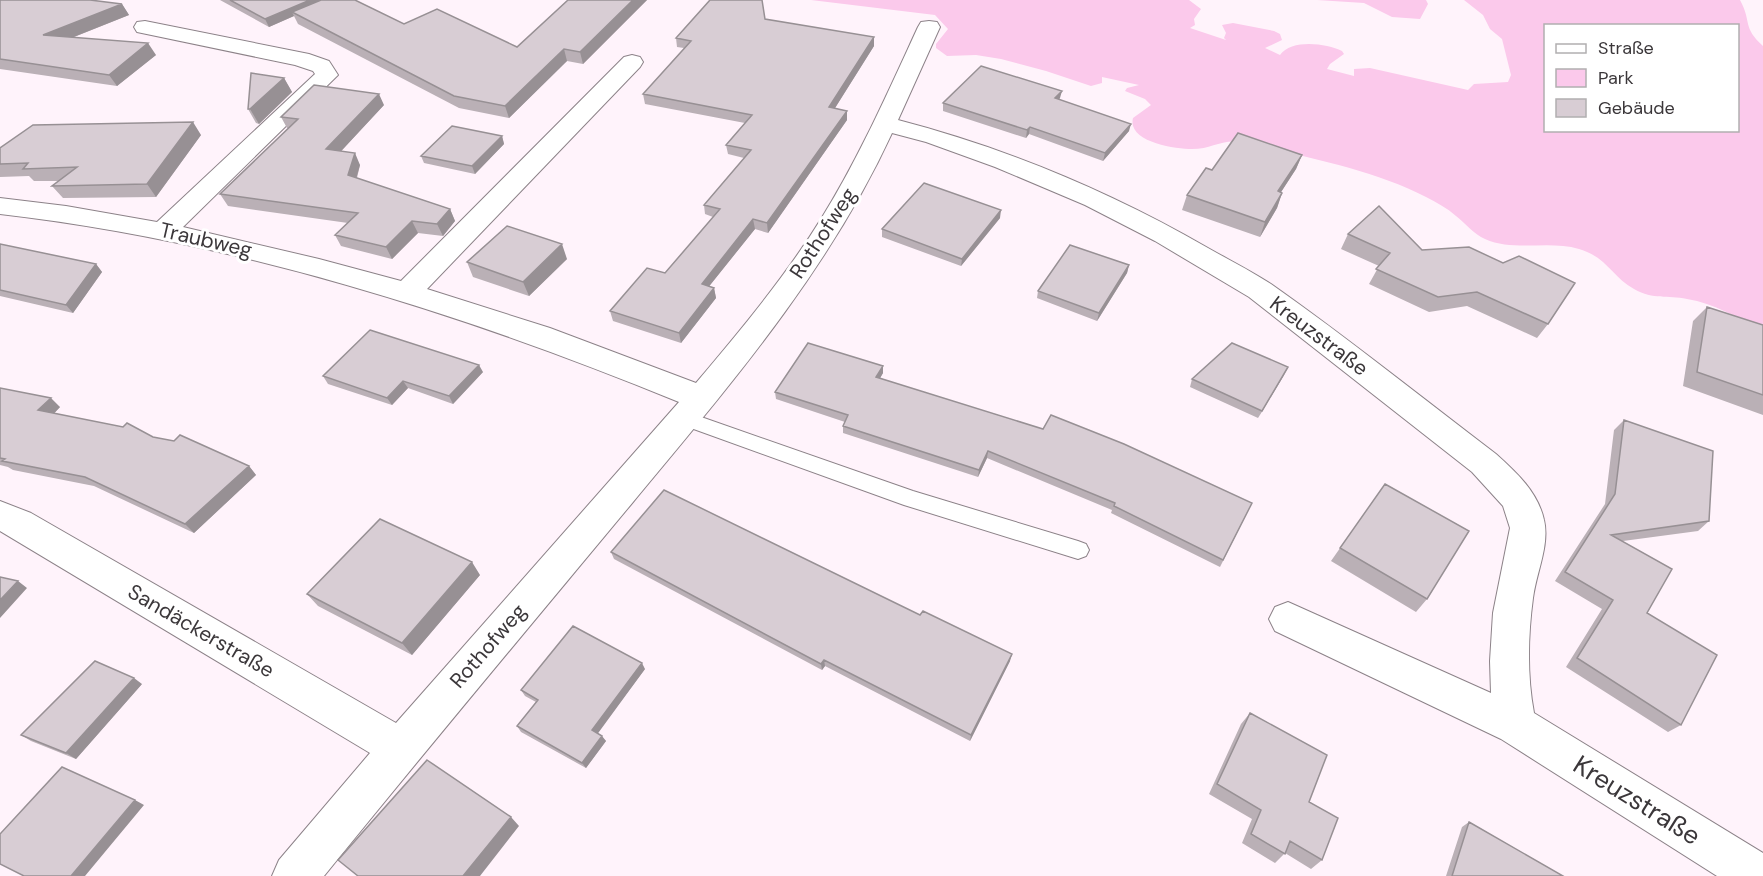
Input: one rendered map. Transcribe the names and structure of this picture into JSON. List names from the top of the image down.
{
  "streets": {
    "street": [
      "Rothofweg",
      "Traubweg",
      "Kreuzstraße",
      "Sandäckerstraße"
    ]
  },
  "crossings": [
    ["Rothofweg", "Traubweg"],
    ["Rothofweg", "Kreuzstraße"],
    ["Rothofweg", "Sandäckerstraße"]
  ],
  "legend": ["Straße", "Park", "Gebäude"]
}
